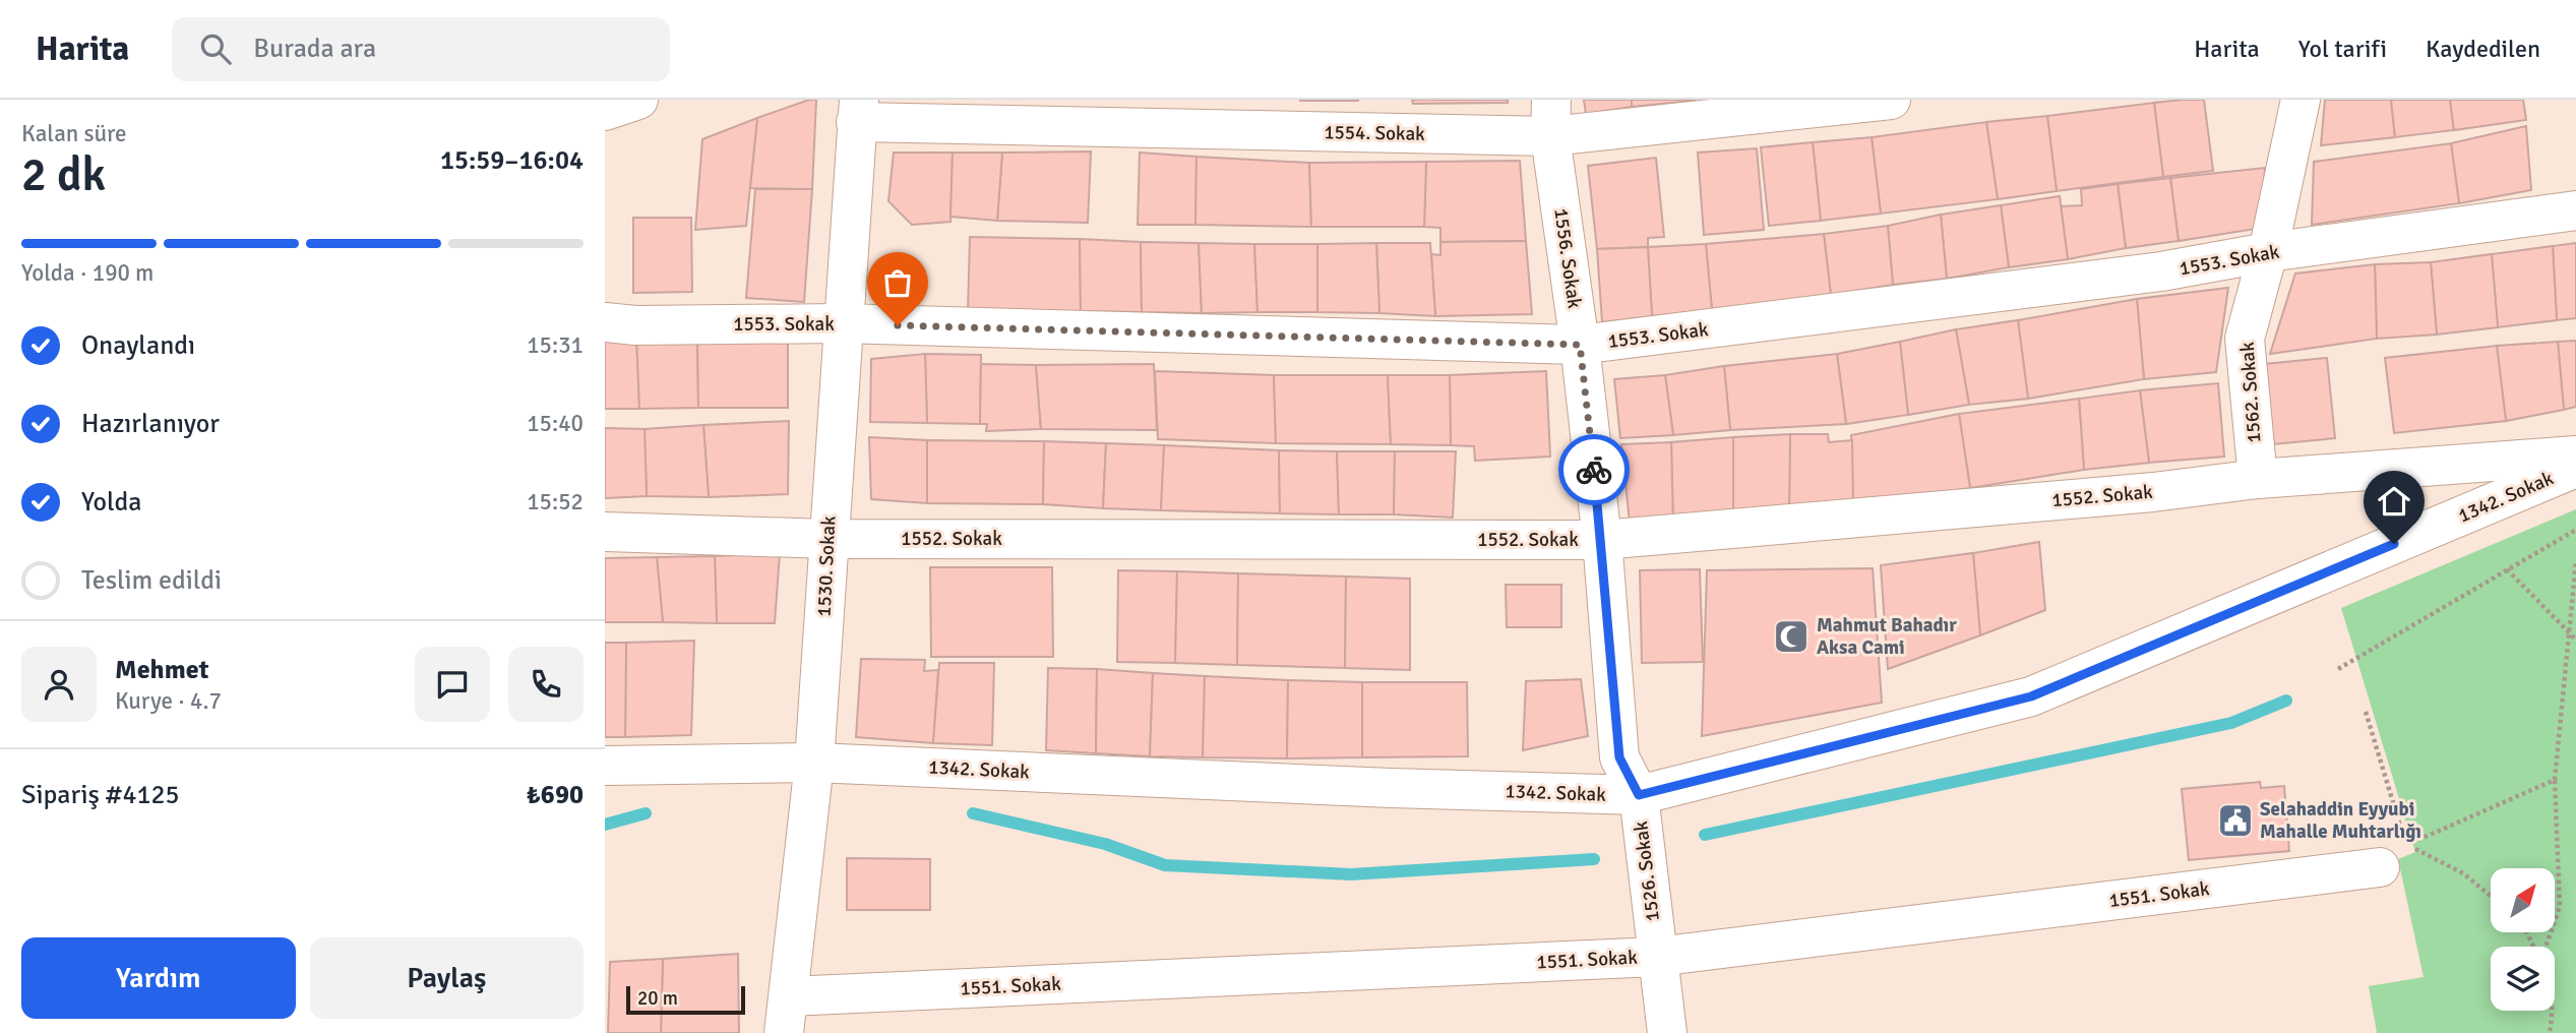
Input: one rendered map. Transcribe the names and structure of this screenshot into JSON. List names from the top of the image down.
{
  "streets": {
    "street": [
      "1554. Sokak",
      "1556. Sokak",
      "1553. Sokak",
      "1562. Sokak",
      "1552. Sokak",
      "1342. Sokak",
      "1530. Sokak",
      "1526. Sokak",
      "1551. Sokak"
    ]
  },
  "crossings": [
    ["1554. Sokak", "1556. Sokak"],
    ["1554. Sokak", "1530. Sokak"],
    ["1556. Sokak", "1553. Sokak"],
    ["1556. Sokak", "1552. Sokak"],
    ["1556. Sokak", "1342. Sokak"],
    ["1556. Sokak", "1526. Sokak"],
    ["1553. Sokak", "1562. Sokak"],
    ["1553. Sokak", "1530. Sokak"],
    ["1562. Sokak", "1552. Sokak"],
    ["1552. Sokak", "1530. Sokak"],
    ["1342. Sokak", "1530. Sokak"],
    ["1342. Sokak", "1526. Sokak"],
    ["1530. Sokak", "1551. Sokak"],
    ["1526. Sokak", "1551. Sokak"]
  ],
  "places": {
    "mosque": ["Mahmut Bahadır Aksa Cami"],
    "public building": ["Selahaddin Eyyubi Mahalle Muhtarlığı"]
  },
  "scale_bar": "20 m",
  "north": "top right",
  "page": {
    "header": "Harita",
    "search": "Burada ara",
    "nav": ["Harita", "Yol tarifi", "Kaydedilen"],
    "heading": ["2 dk", "Kalan süre", "15:59–16:04"],
    "panel": [
      "Mehmet",
      "Kurye · 4.7",
      "Sipariş #4125",
      "₺690"
    ],
    "bar": "Yolda · 190 m",
    "list": [
      ["Onaylandı", "15:31"],
      ["Hazırlanıyor", "15:40"],
      ["Yolda", "15:52"],
      "Teslim edildi"
    ],
    "buttons": ["Yardım", "Paylaş"],
    "scale": "20 m"
  }
}
